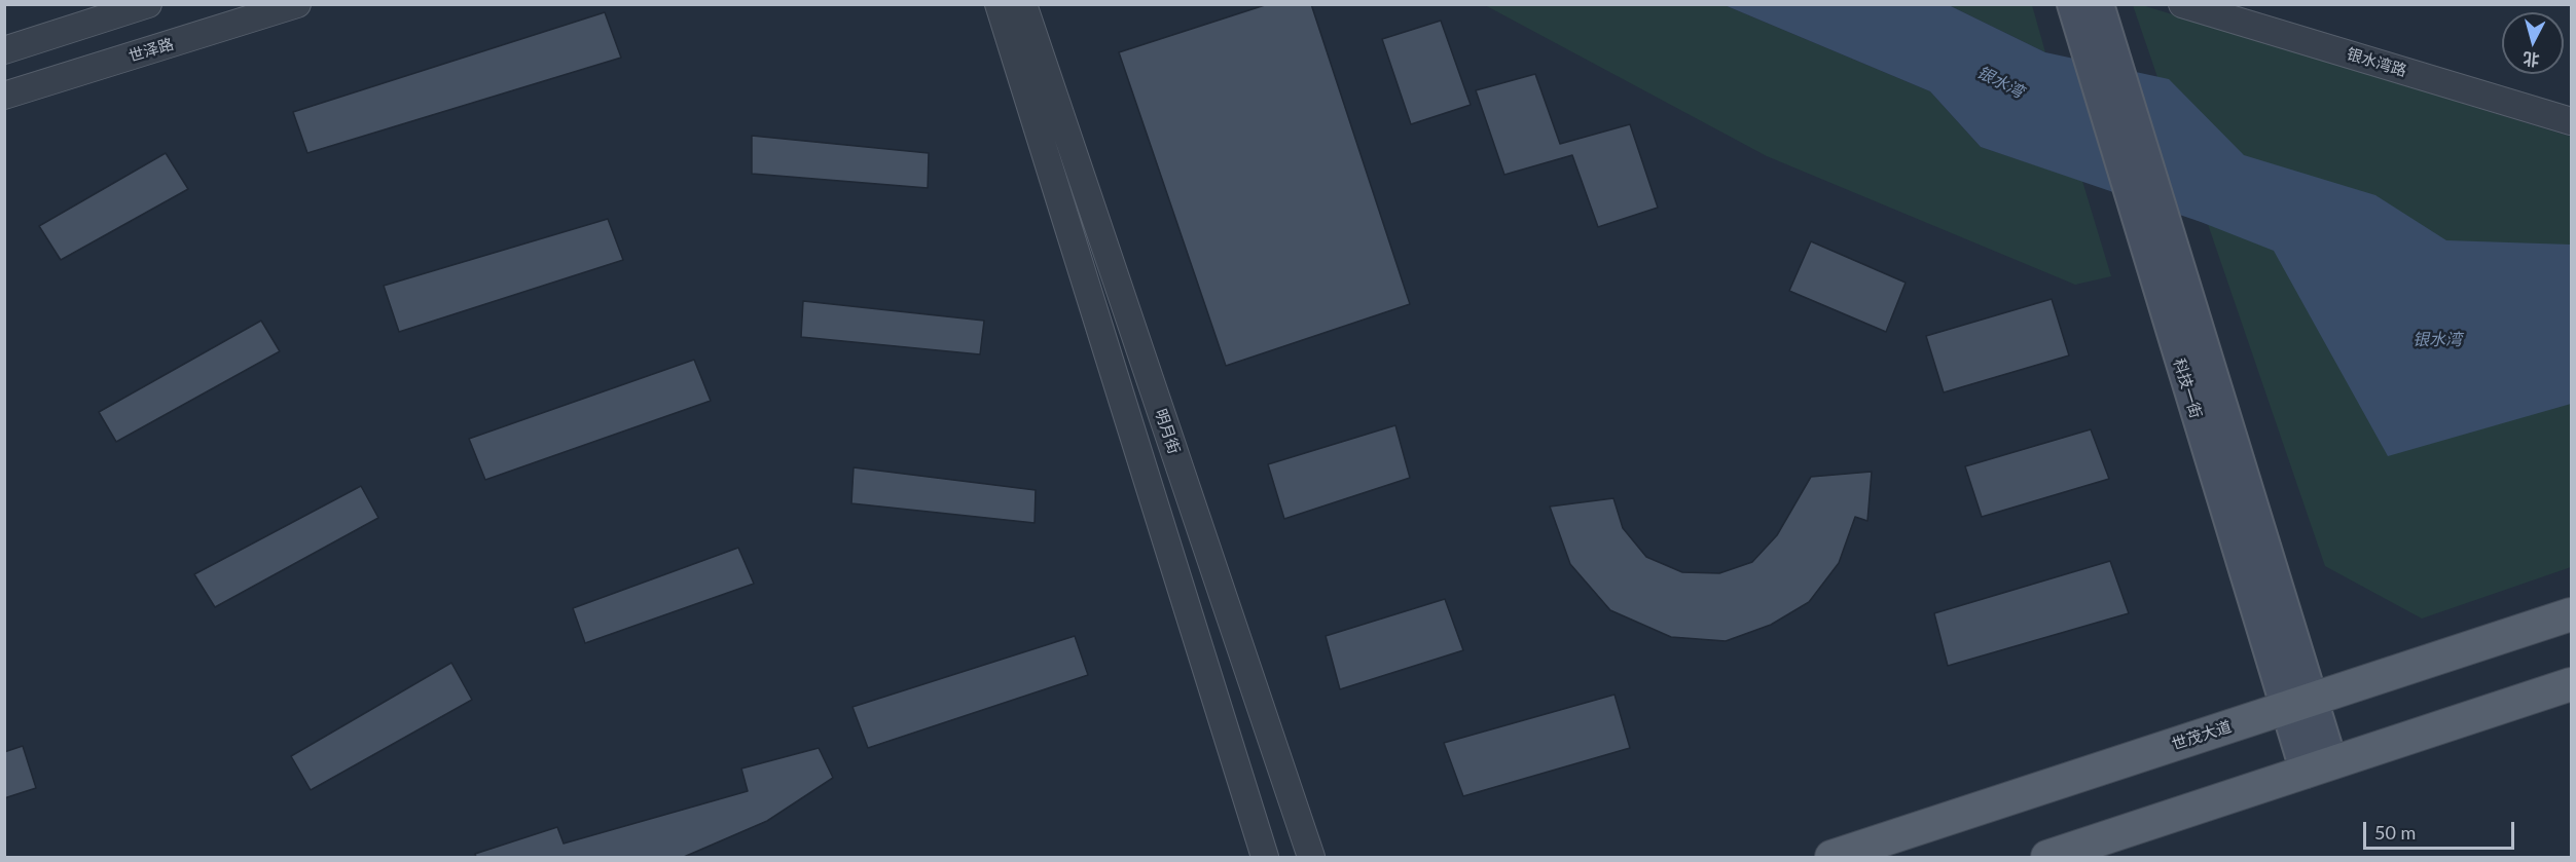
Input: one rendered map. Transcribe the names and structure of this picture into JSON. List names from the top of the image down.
{
  "streets": {
    "main road": ["科技一街", "世茂大道"],
    "street": ["世泽路", "银水湾路", "明月街"]
  },
  "crossings": [
    ["科技一街", "世茂大道"]
  ],
  "water": ["银水湾"],
  "scale_bar": "50 m",
  "north": "bottom"
}
